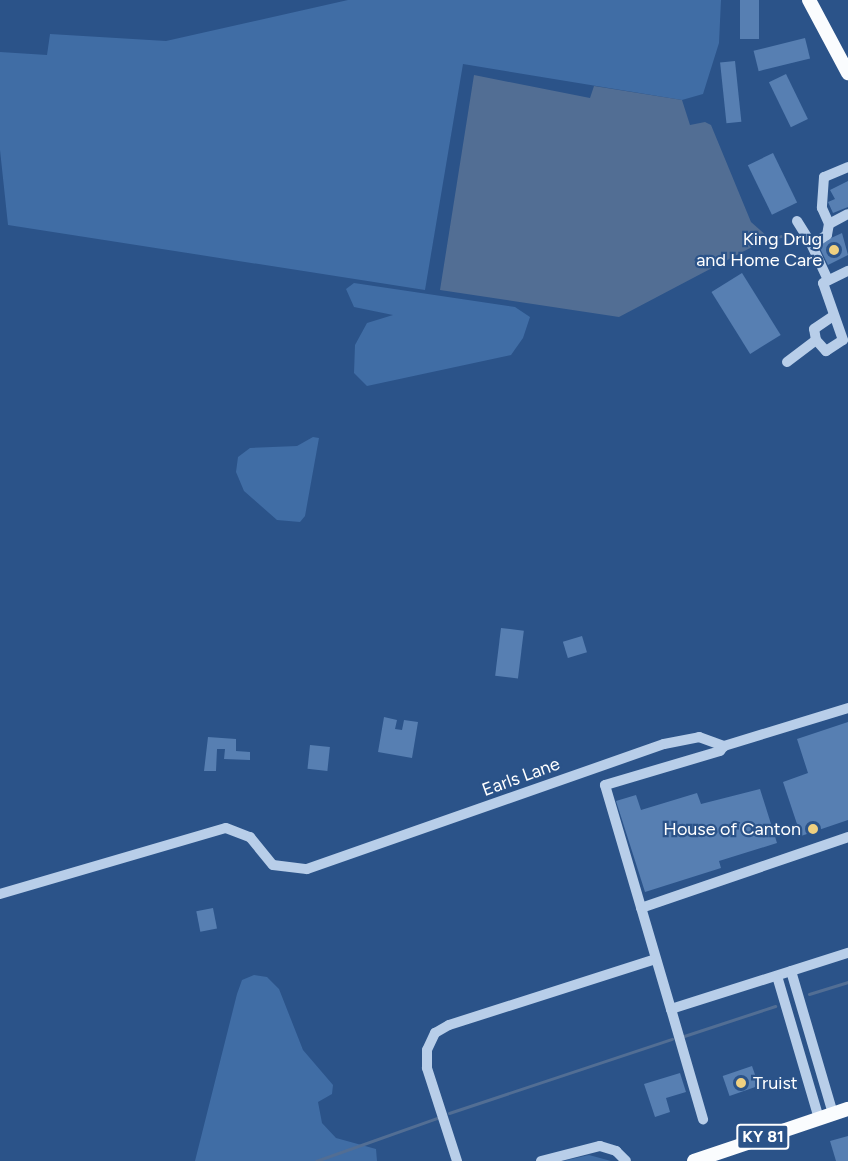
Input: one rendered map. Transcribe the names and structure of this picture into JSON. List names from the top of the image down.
{
  "streets": {
    "main road": ["KY 81"],
    "street": ["Earls Lane"]
  },
  "places": ["King Drug and Home Care", "House of Canton", "Truist"]
}
